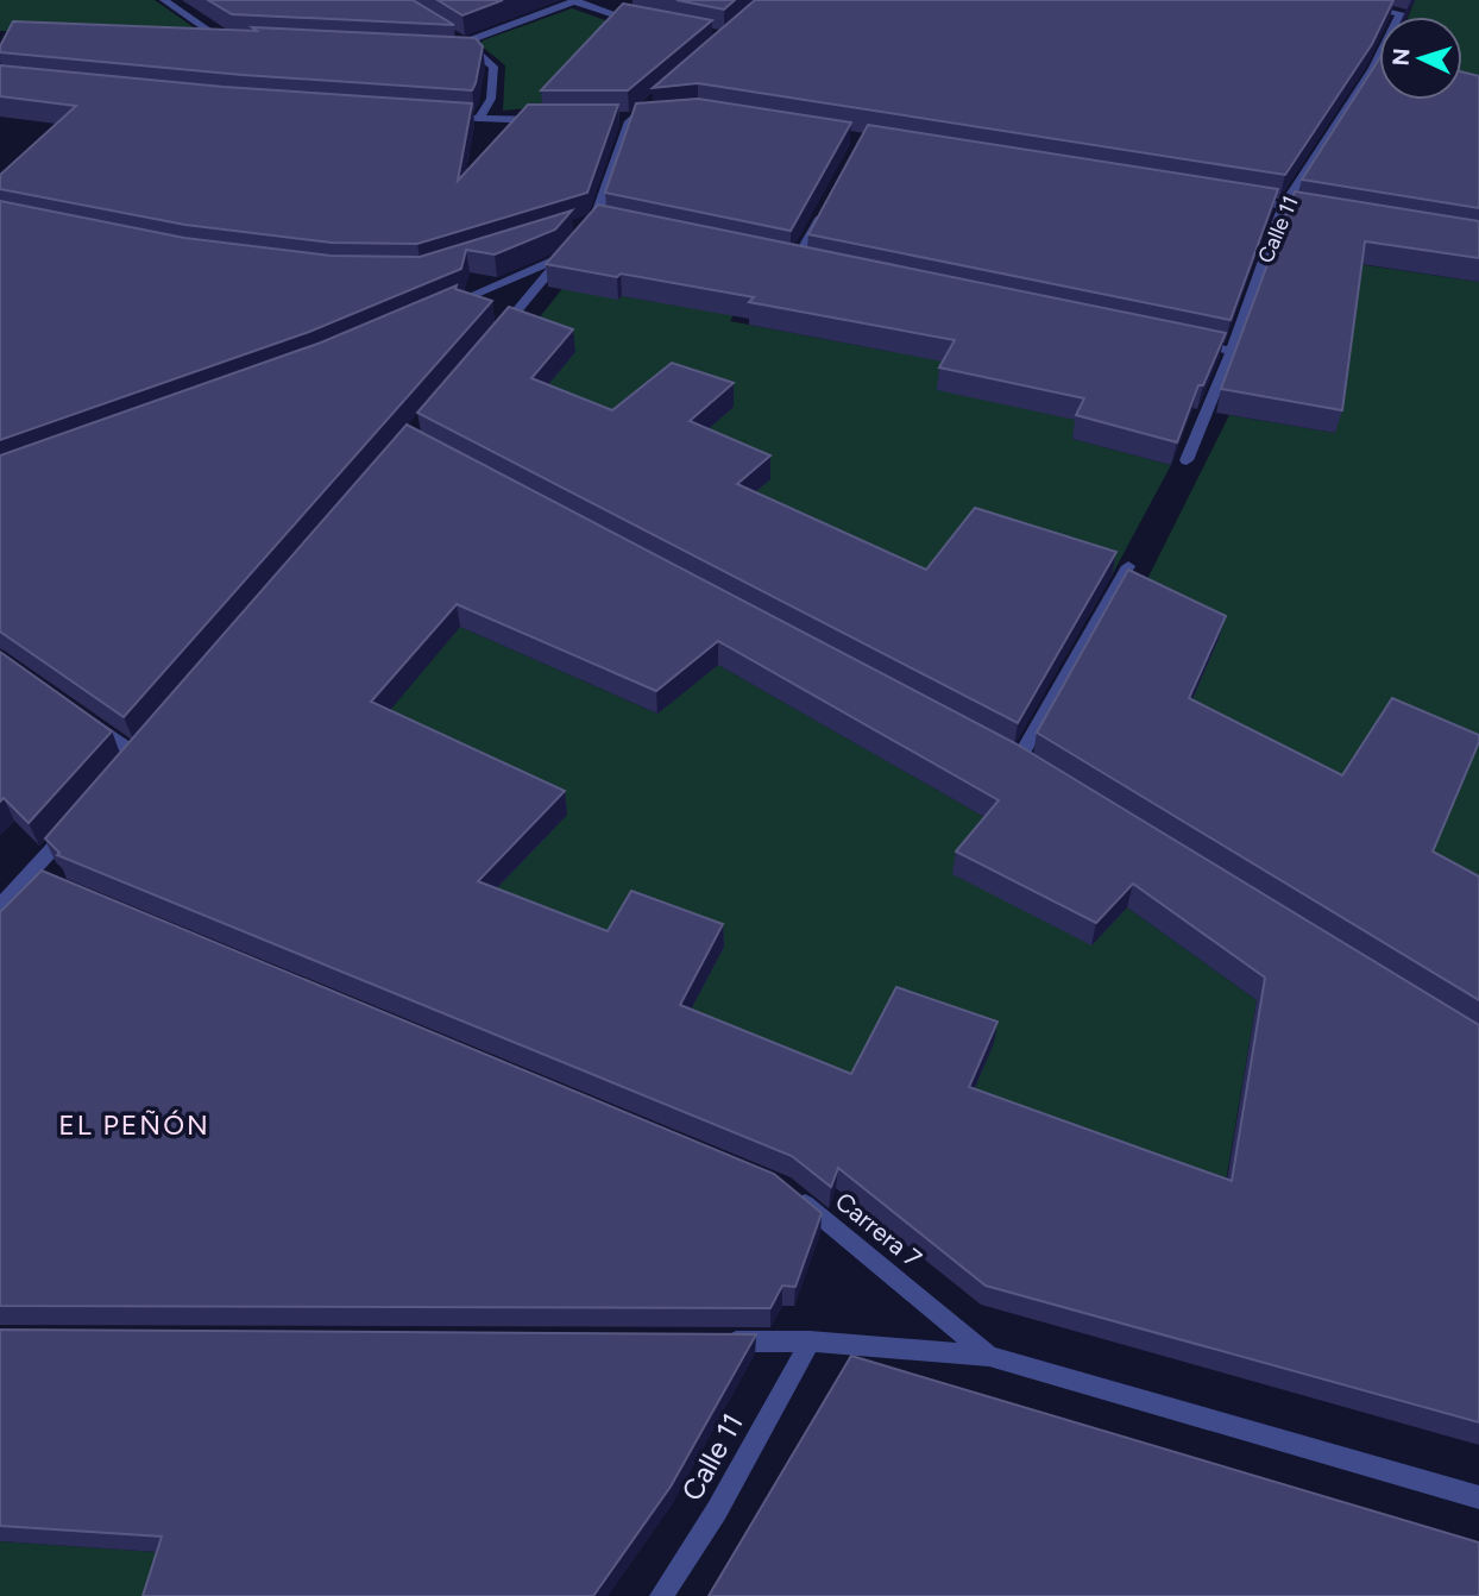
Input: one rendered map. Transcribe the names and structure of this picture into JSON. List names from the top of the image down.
{
  "streets": {
    "street": ["Calle 11", "Carrera 7"]
  },
  "crossings": [
    ["Calle 11", "Carrera 7"]
  ],
  "districts": ["EL PEÑÓN"],
  "north": "left"
}
